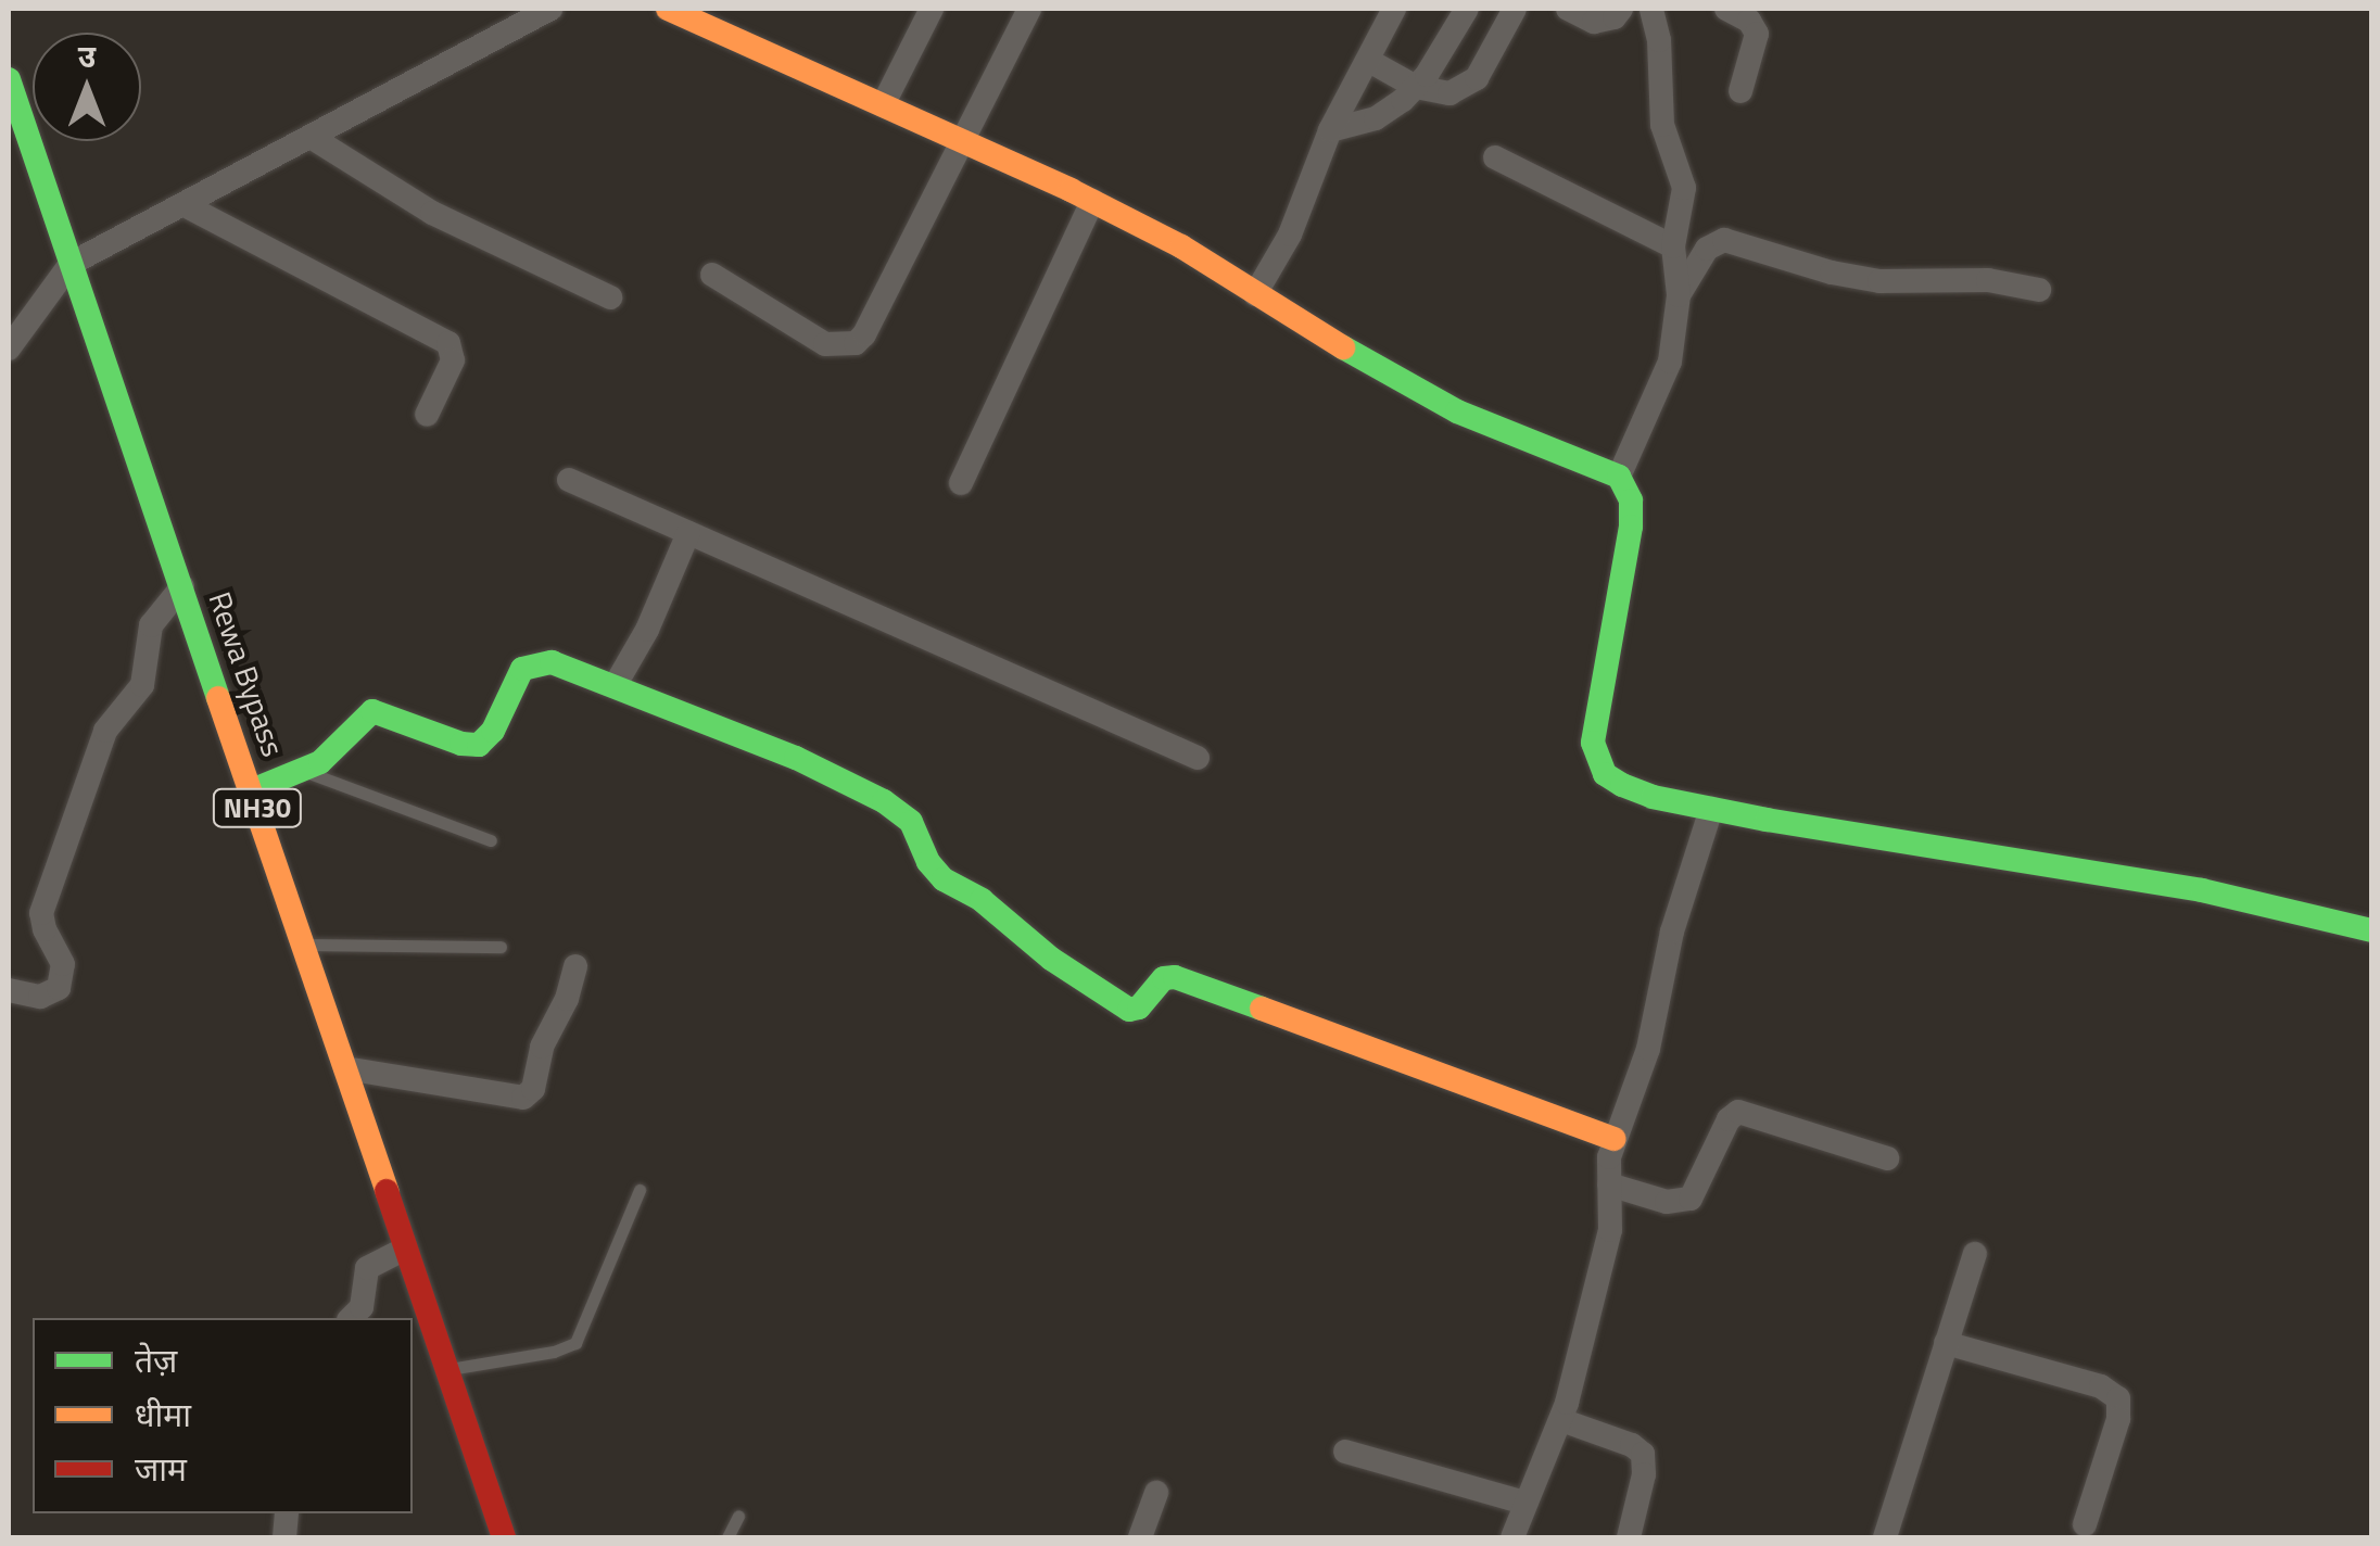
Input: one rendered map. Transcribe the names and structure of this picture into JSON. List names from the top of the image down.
{
  "streets": {
    "main road": ["Rewa Bypass", "NH30"]
  },
  "legend": ["तेज़", "धीमा", "जाम"],
  "north": "top"
}
